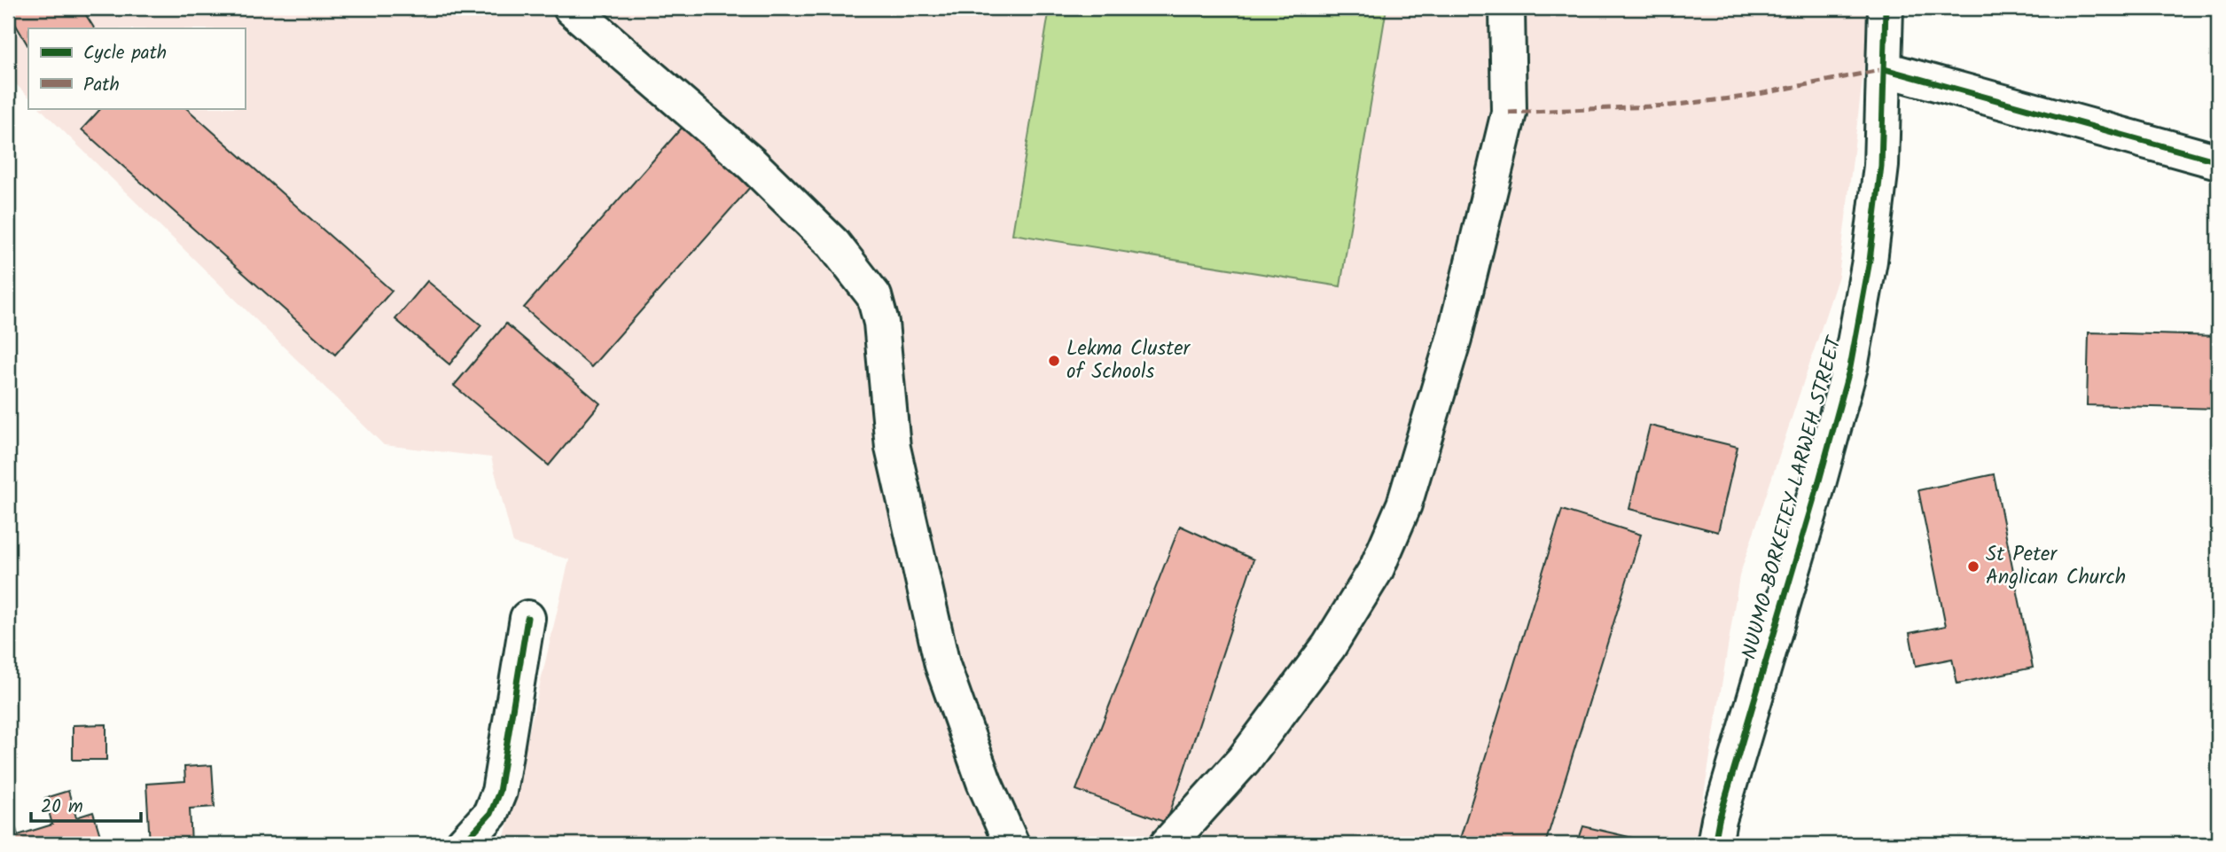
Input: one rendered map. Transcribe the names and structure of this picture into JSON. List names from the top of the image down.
{
  "streets": {
    "street": ["NUUMO BORKETEY LARWEH STREET"]
  },
  "places": ["Lekma Cluster of Schools", "St Peter Anglican Church"],
  "legend": ["Cycle path", "Path"],
  "scale_bar": "20 m"
}
